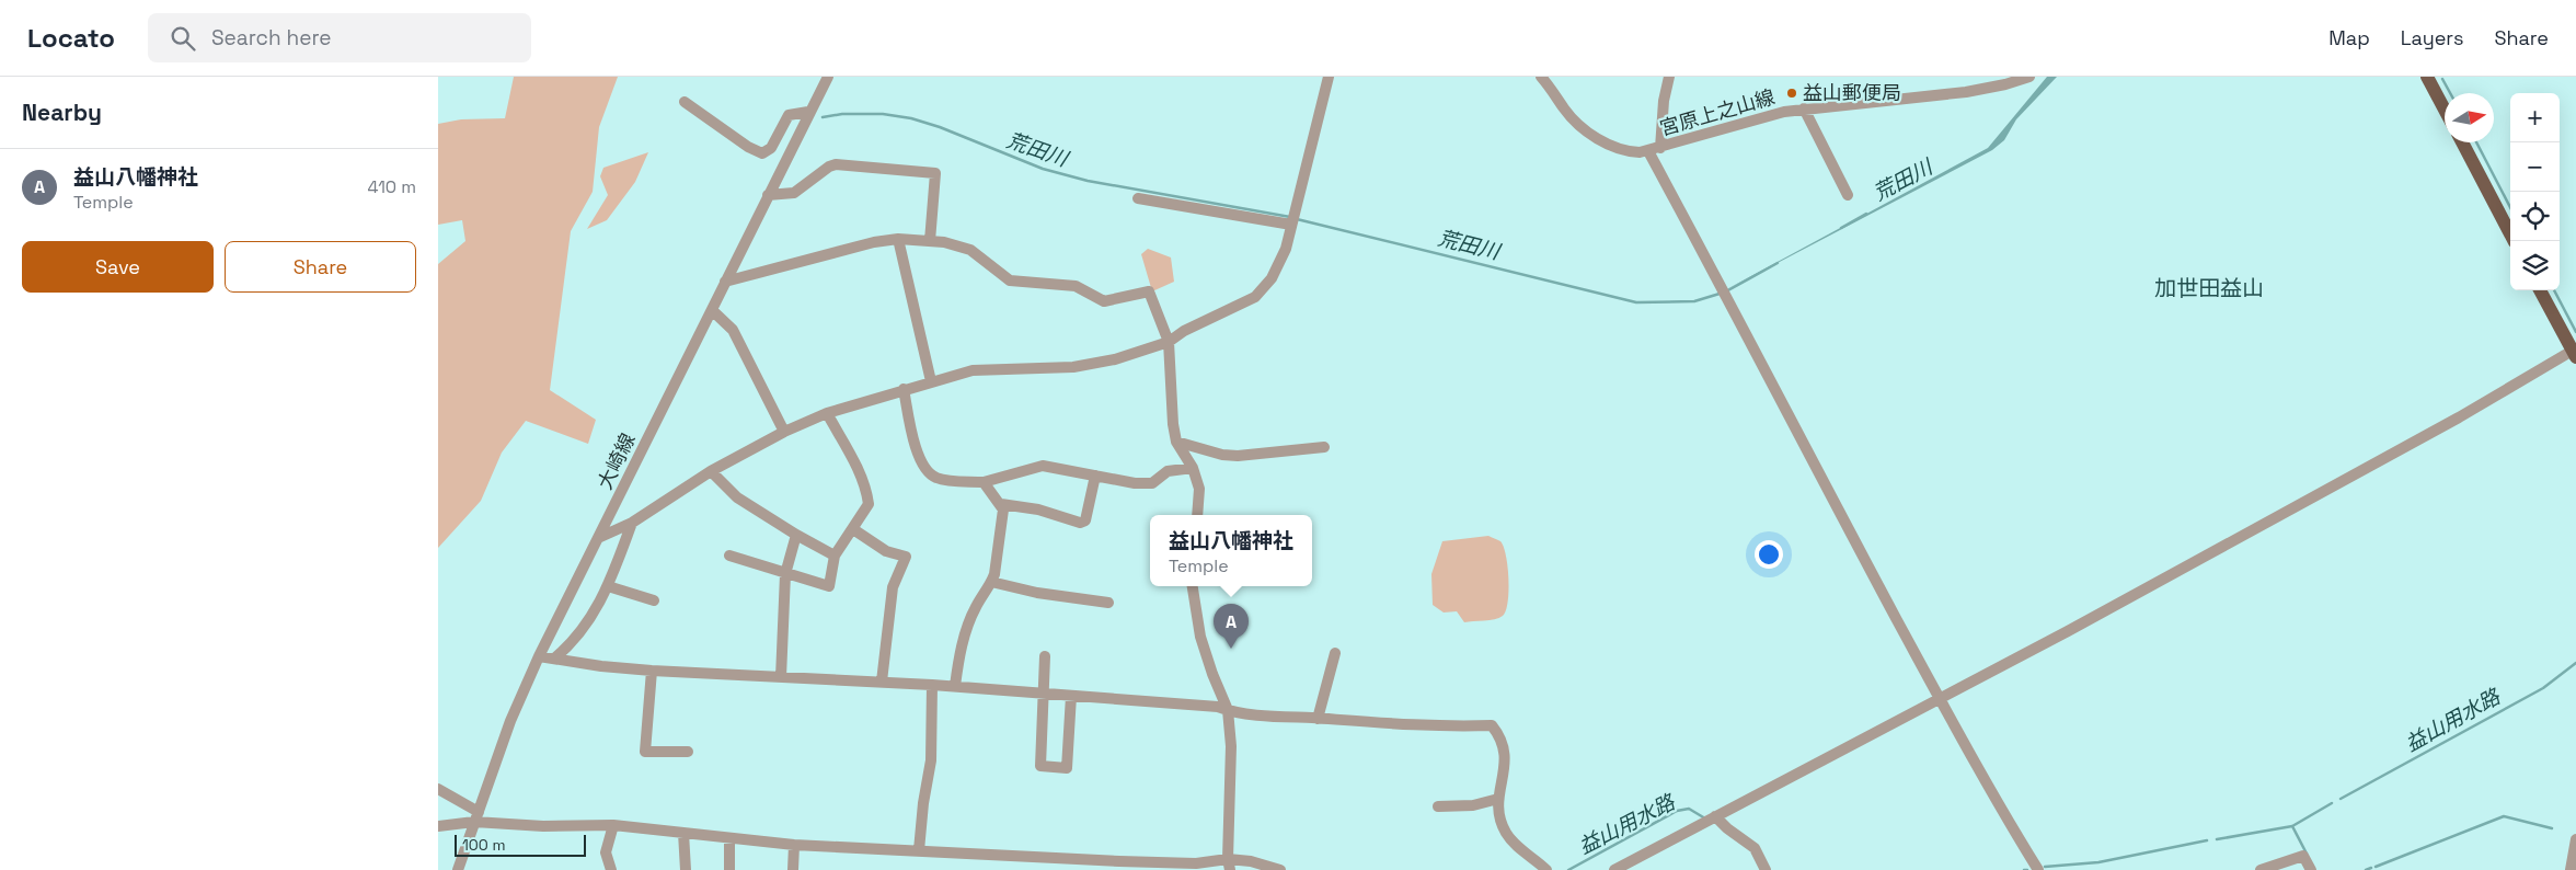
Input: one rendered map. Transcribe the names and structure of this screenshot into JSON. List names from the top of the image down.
{
  "streets": {
    "street": ["宮原上之山線", "大崎線"]
  },
  "districts": ["加世田益山"],
  "water": ["荒田川", "益山用水路"],
  "places": ["益山郵便局"],
  "scale_bar": "100 m",
  "north": "right",
  "page": {
    "header": "Locato",
    "search": "Search here",
    "nav": ["Map", "Layers", "Share"],
    "heading": "Nearby",
    "map_buttons": ["+", "−"],
    "list": [
      {
        "mark": "A",
        "name": "益山八幡神社",
        "note": "Temple",
        "value": "410 m"
      }
    ],
    "buttons": ["Save", "Share"],
    "popup": ["益山八幡神社", "Temple"],
    "pins": "A",
    "scale": "100 m"
  }
}
